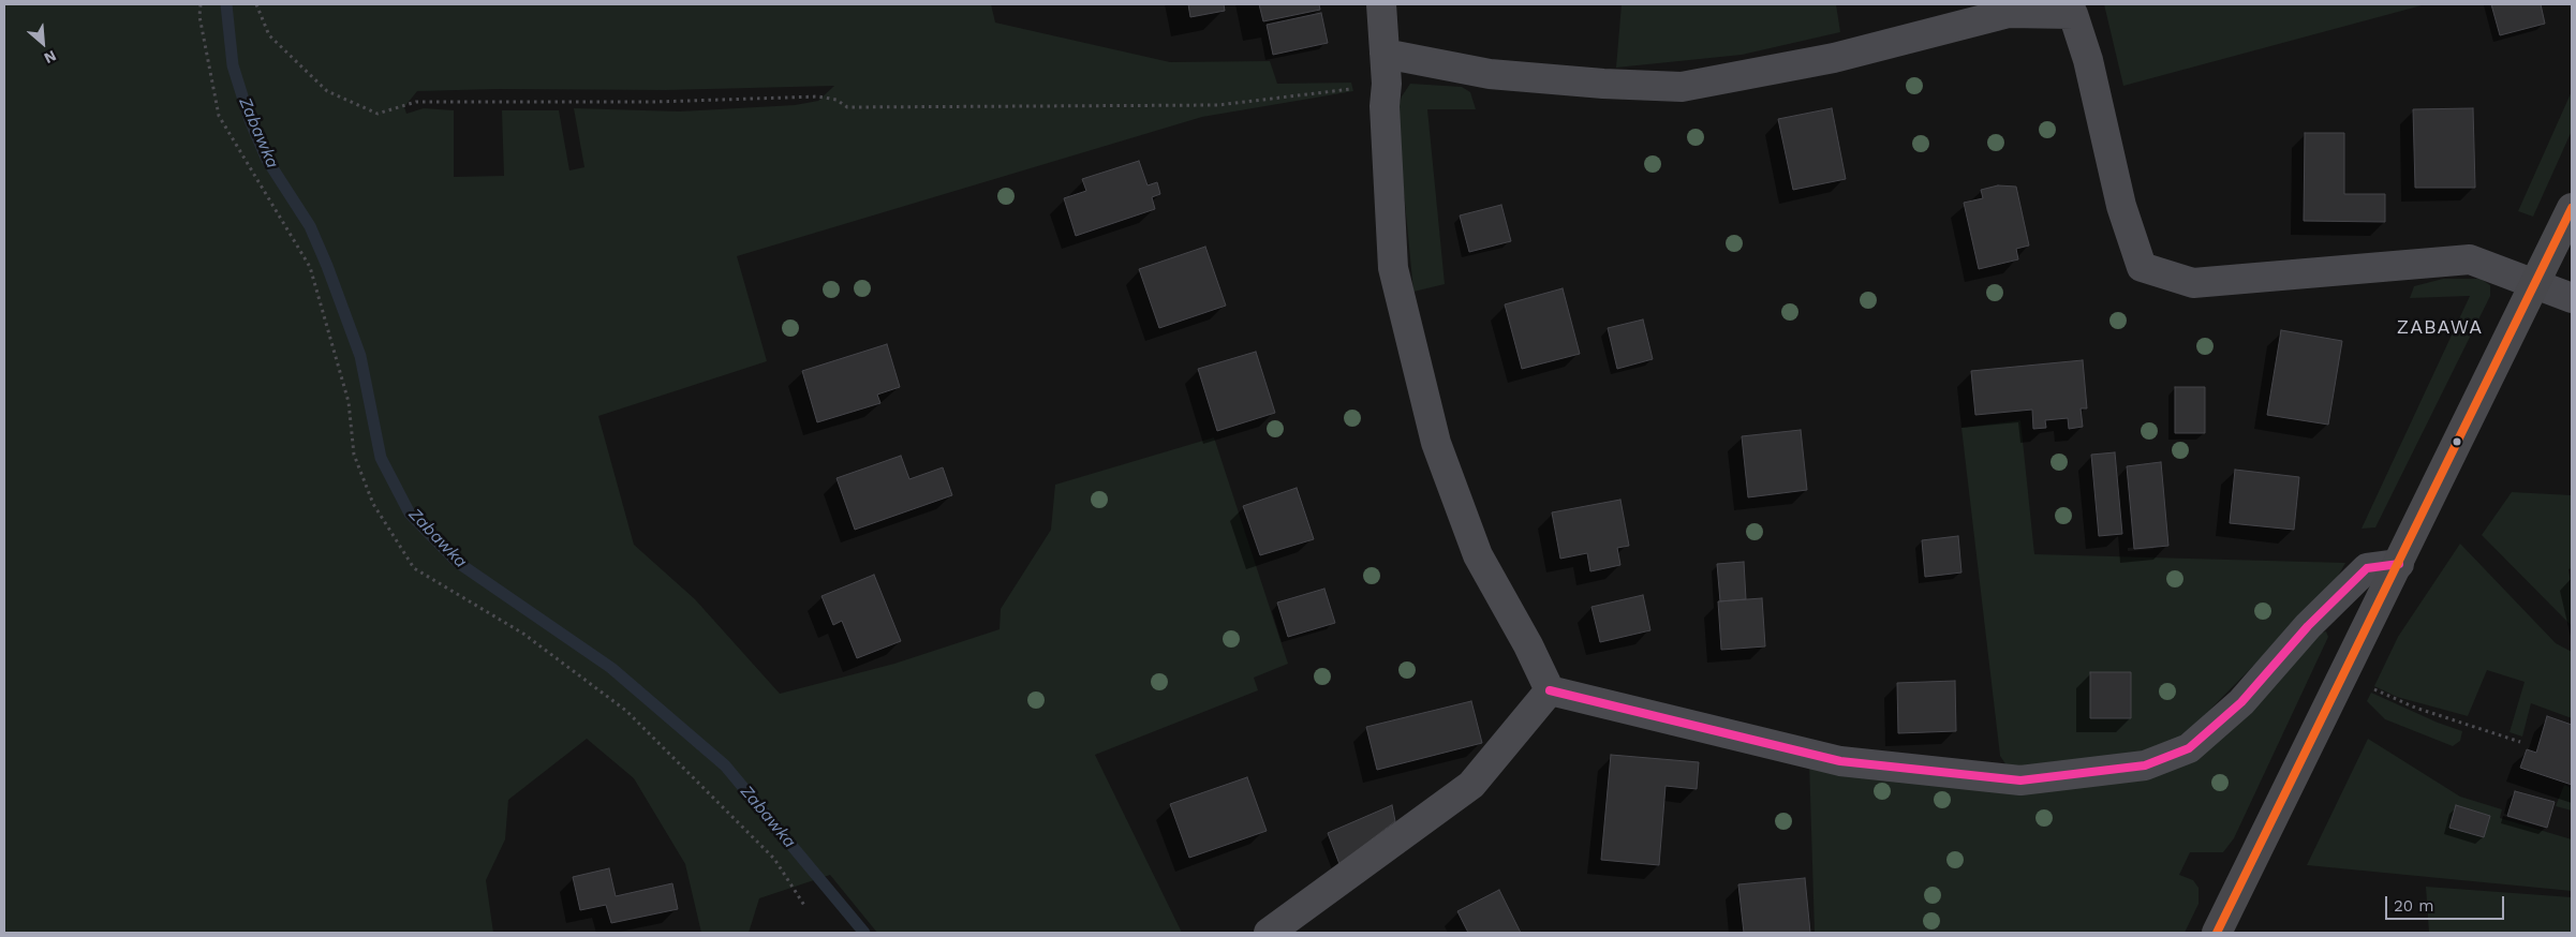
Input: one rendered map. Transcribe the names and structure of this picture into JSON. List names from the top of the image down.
{
  "districts": ["ZABAWA"],
  "water": ["Zabawka"],
  "scale_bar": "20 m",
  "north": "bottom right"
}
